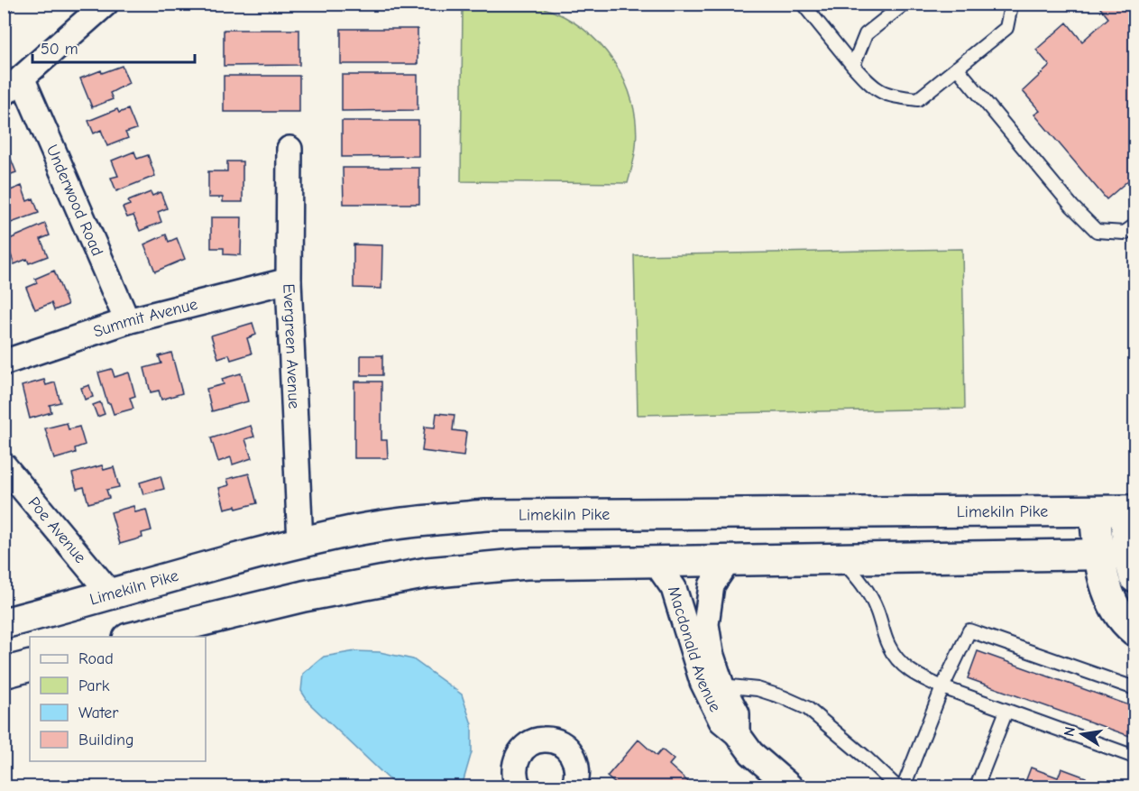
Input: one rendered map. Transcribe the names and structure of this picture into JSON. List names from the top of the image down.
{
  "streets": {
    "main road": ["Limekiln Pike"],
    "street": [
      "Underwood Road",
      "Summit Avenue",
      "Evergreen Avenue",
      "Poe Avenue",
      "Macdonald Avenue"
    ]
  },
  "crossings": [
    ["Underwood Road", "Summit Avenue"],
    ["Summit Avenue", "Evergreen Avenue"],
    ["Evergreen Avenue", "Limekiln Pike"],
    ["Limekiln Pike", "Poe Avenue"]
  ],
  "legend": [
    "Road",
    "Park",
    "Water",
    "Building"
  ],
  "scale_bar": "50 m",
  "north": "left"
}
